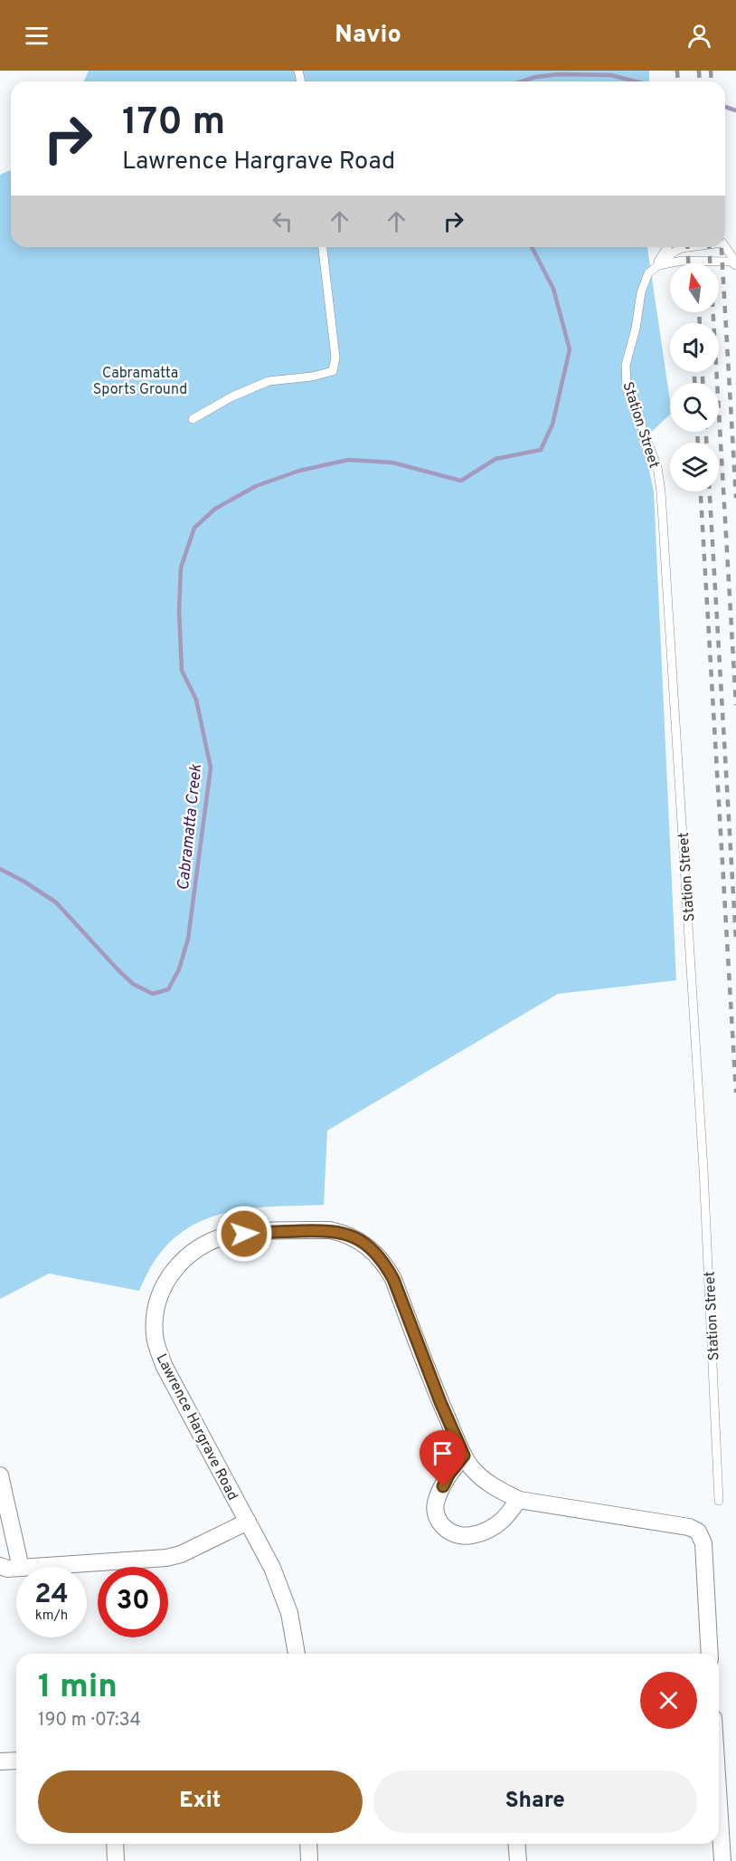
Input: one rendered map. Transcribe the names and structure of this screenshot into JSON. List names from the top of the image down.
{
  "streets": {
    "street": ["Lawrence Hargrave Road"],
    "lane": ["Station Street"]
  },
  "water": ["Cabramatta Creek"],
  "parks": ["Cabramatta Sports Ground"],
  "north": "top",
  "page": {
    "header": "Navio",
    "turn": ["170 m", "Lawrence Hargrave Road"],
    "speed": "24 km/h",
    "limit": "30",
    "heading": ["1 min", "190 m · 07:34"],
    "buttons": ["Exit", "Share"]
  }
}
